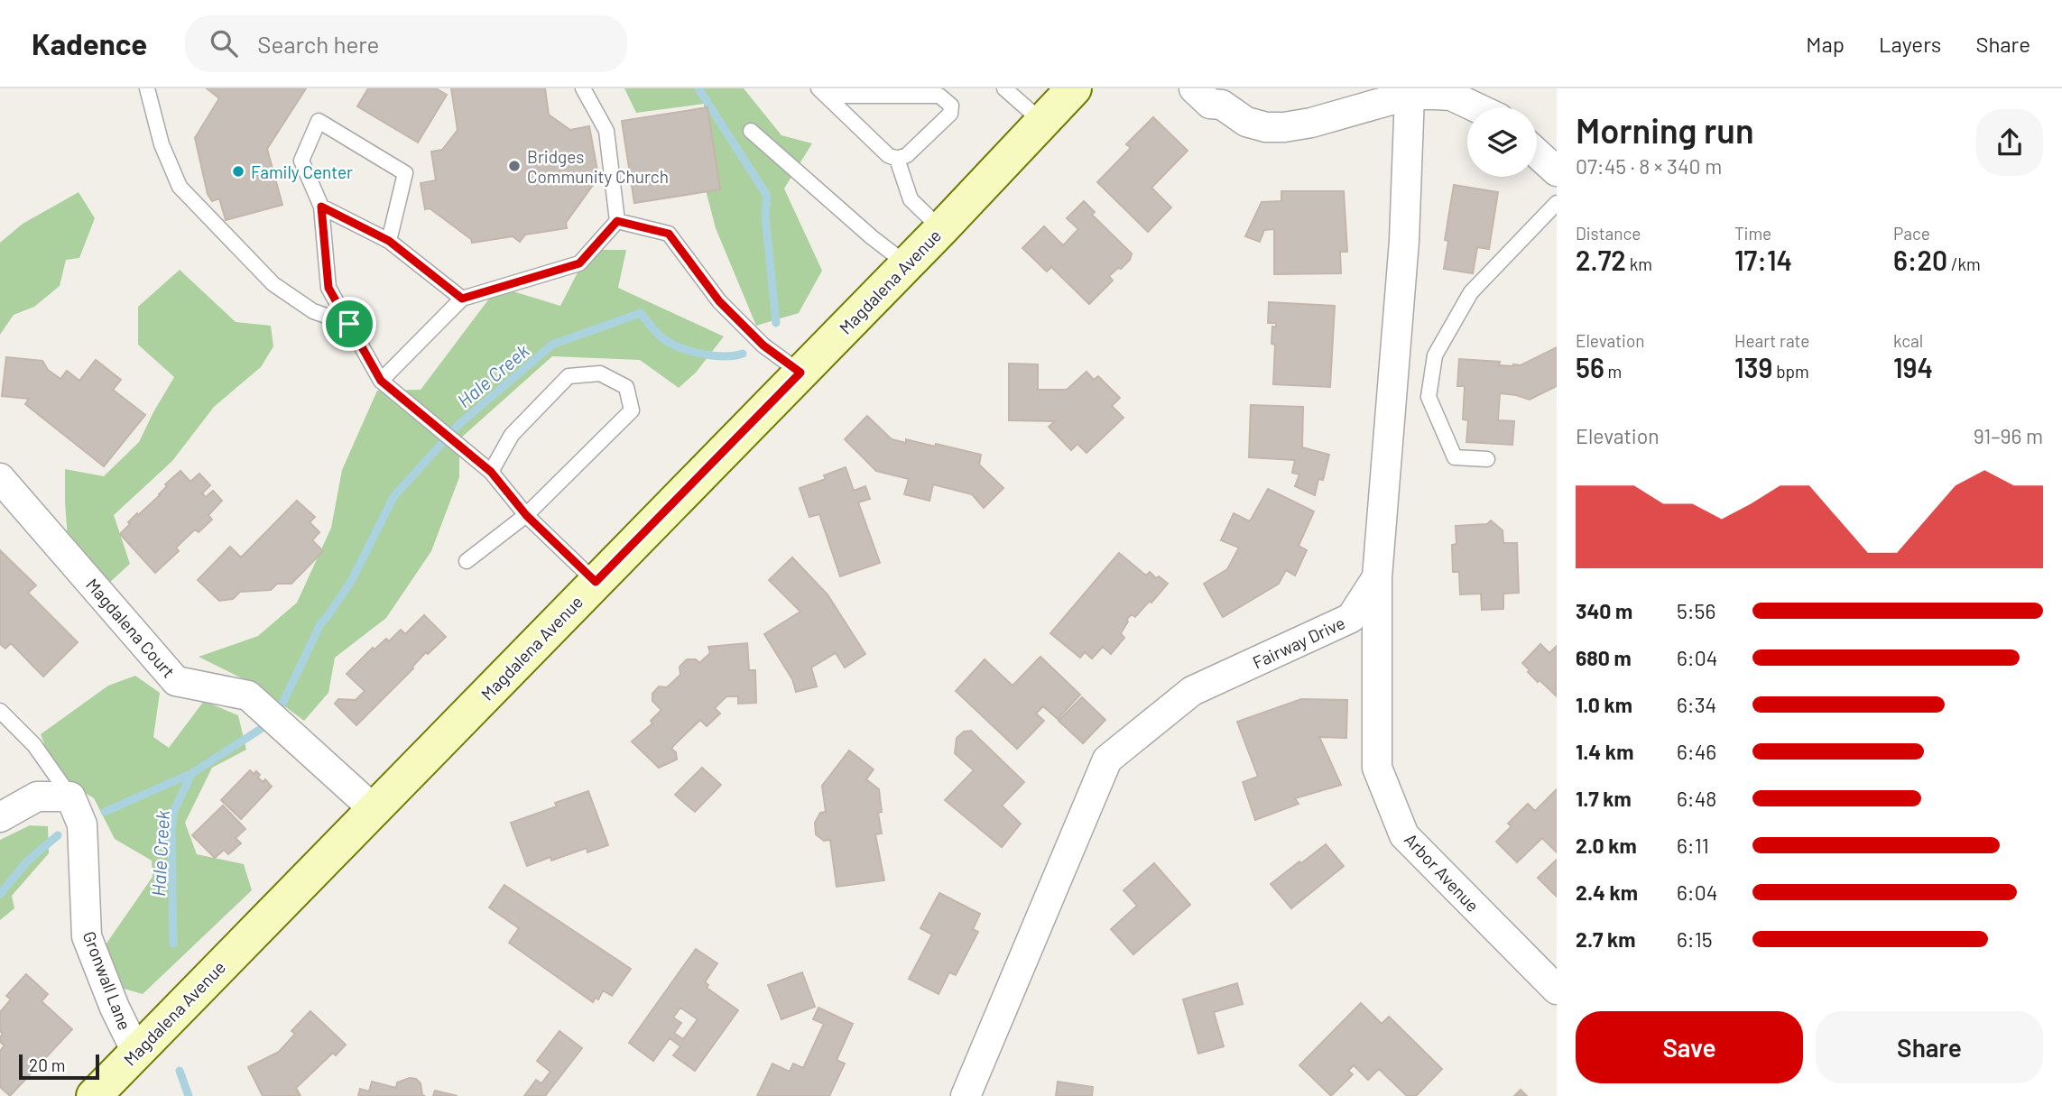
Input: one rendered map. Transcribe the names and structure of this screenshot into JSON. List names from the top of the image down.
{
  "streets": {
    "main road": ["Magdalena Avenue"],
    "street": [
      "Magdalena Court",
      "Fairway Drive",
      "Arbor Avenue",
      "Gronwall Lane"
    ]
  },
  "crossings": [
    ["Magdalena Avenue", "Magdalena Court"],
    ["Magdalena Avenue", "Gronwall Lane"],
    ["Fairway Drive", "Arbor Avenue"]
  ],
  "water": ["Hale Creek"],
  "places": ["Bridges Community Church", "Family Center"],
  "scale_bar": "20 m",
  "page": {
    "header": "Kadence",
    "search": "Search here",
    "nav": ["Map", "Layers", "Share"],
    "heading": ["Morning run", "07:45 · 8 × 340 m"],
    "stats": [
      ["Distance", "2.72 km"],
      ["Time", "17:14"],
      ["Pace", "6:20 /km"],
      ["Elevation", "56 m"],
      ["Heart rate", "139 bpm"],
      ["kcal", "194"]
    ],
    "chart": ["Elevation", "91–96 m"],
    "list": [
      {
        "name": "340 m",
        "note": "5:56"
      },
      {
        "name": "680 m",
        "note": "6:04"
      },
      {
        "name": "1.0 km",
        "note": "6:34"
      },
      {
        "name": "1.4 km",
        "note": "6:46"
      },
      {
        "name": "1.7 km",
        "note": "6:48"
      },
      {
        "name": "2.0 km",
        "note": "6:11"
      },
      {
        "name": "2.4 km",
        "note": "6:04"
      },
      {
        "name": "2.7 km",
        "note": "6:15"
      }
    ],
    "buttons": ["Save", "Share"],
    "scale": "20 m"
  }
}
